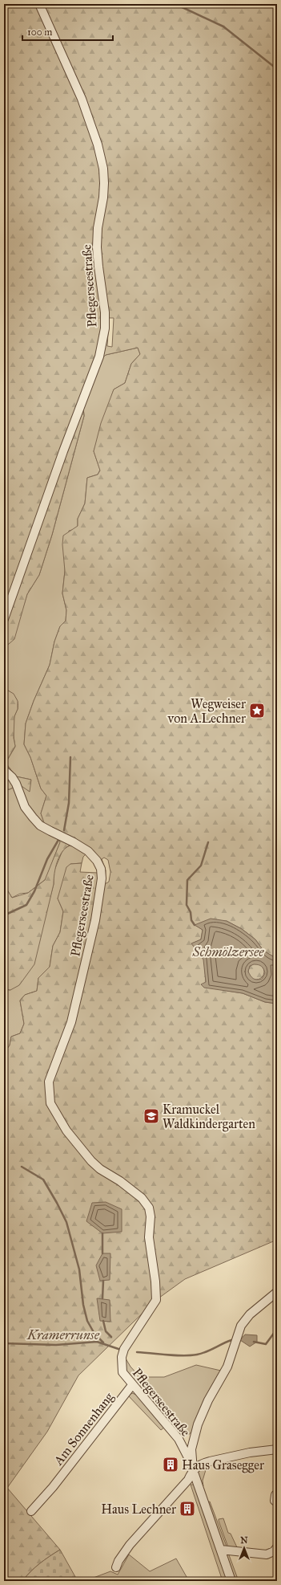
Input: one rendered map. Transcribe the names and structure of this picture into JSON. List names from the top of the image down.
{
  "streets": {
    "street": ["Pflegerseestraße", "Am Sonnenhang"]
  },
  "crossings": [
    ["Pflegerseestraße", "Am Sonnenhang"]
  ],
  "water": ["Schmölzersee", "Kramerrunse"],
  "places": {
    "place": ["Wegweiser von A.Lechner"],
    "school or university": ["Kramuckel Waldkindergarten"],
    "building": ["Haus Grasegger", "Haus Lechner"]
  },
  "scale_bar": "100 m",
  "north": "top"
}
